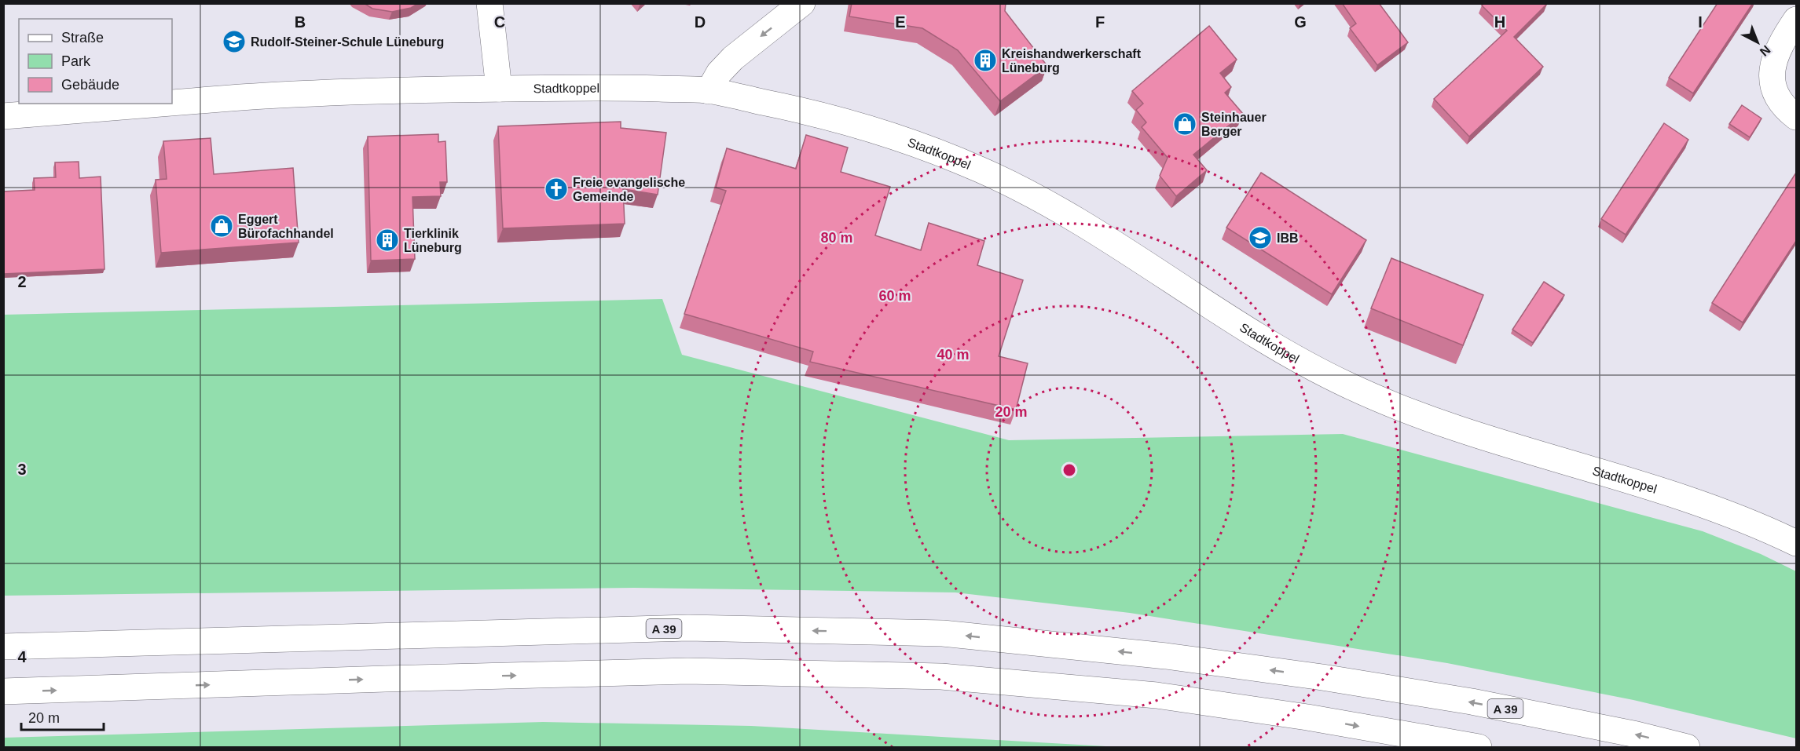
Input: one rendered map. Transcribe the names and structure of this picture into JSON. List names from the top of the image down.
{
  "streets": {
    "main road": ["Stadtkoppel", "A 39"]
  },
  "places": {
    "school or university": ["Rudolf-Steiner-Schule Lüneburg", "IBB"],
    "building": ["Kreishandwerkerschaft Lüneburg", "Tierklinik Lüneburg"],
    "shop": ["Steinhauer Berger", "Eggert Bürofachhandel"],
    "church": ["Freie evangelische Gemeinde"]
  },
  "legend": ["Straße", "Park", "Gebäude"],
  "scale_bar": "20 m",
  "north": "bottom right",
  "grid": {
    "columns": [
      "B",
      "C",
      "D",
      "E",
      "F",
      "G",
      "H",
      "I"
    ],
    "rows": ["2", "3", "4"]
  },
  "rings": [
    "80 m",
    "60 m",
    "40 m",
    "20 m"
  ]
}
